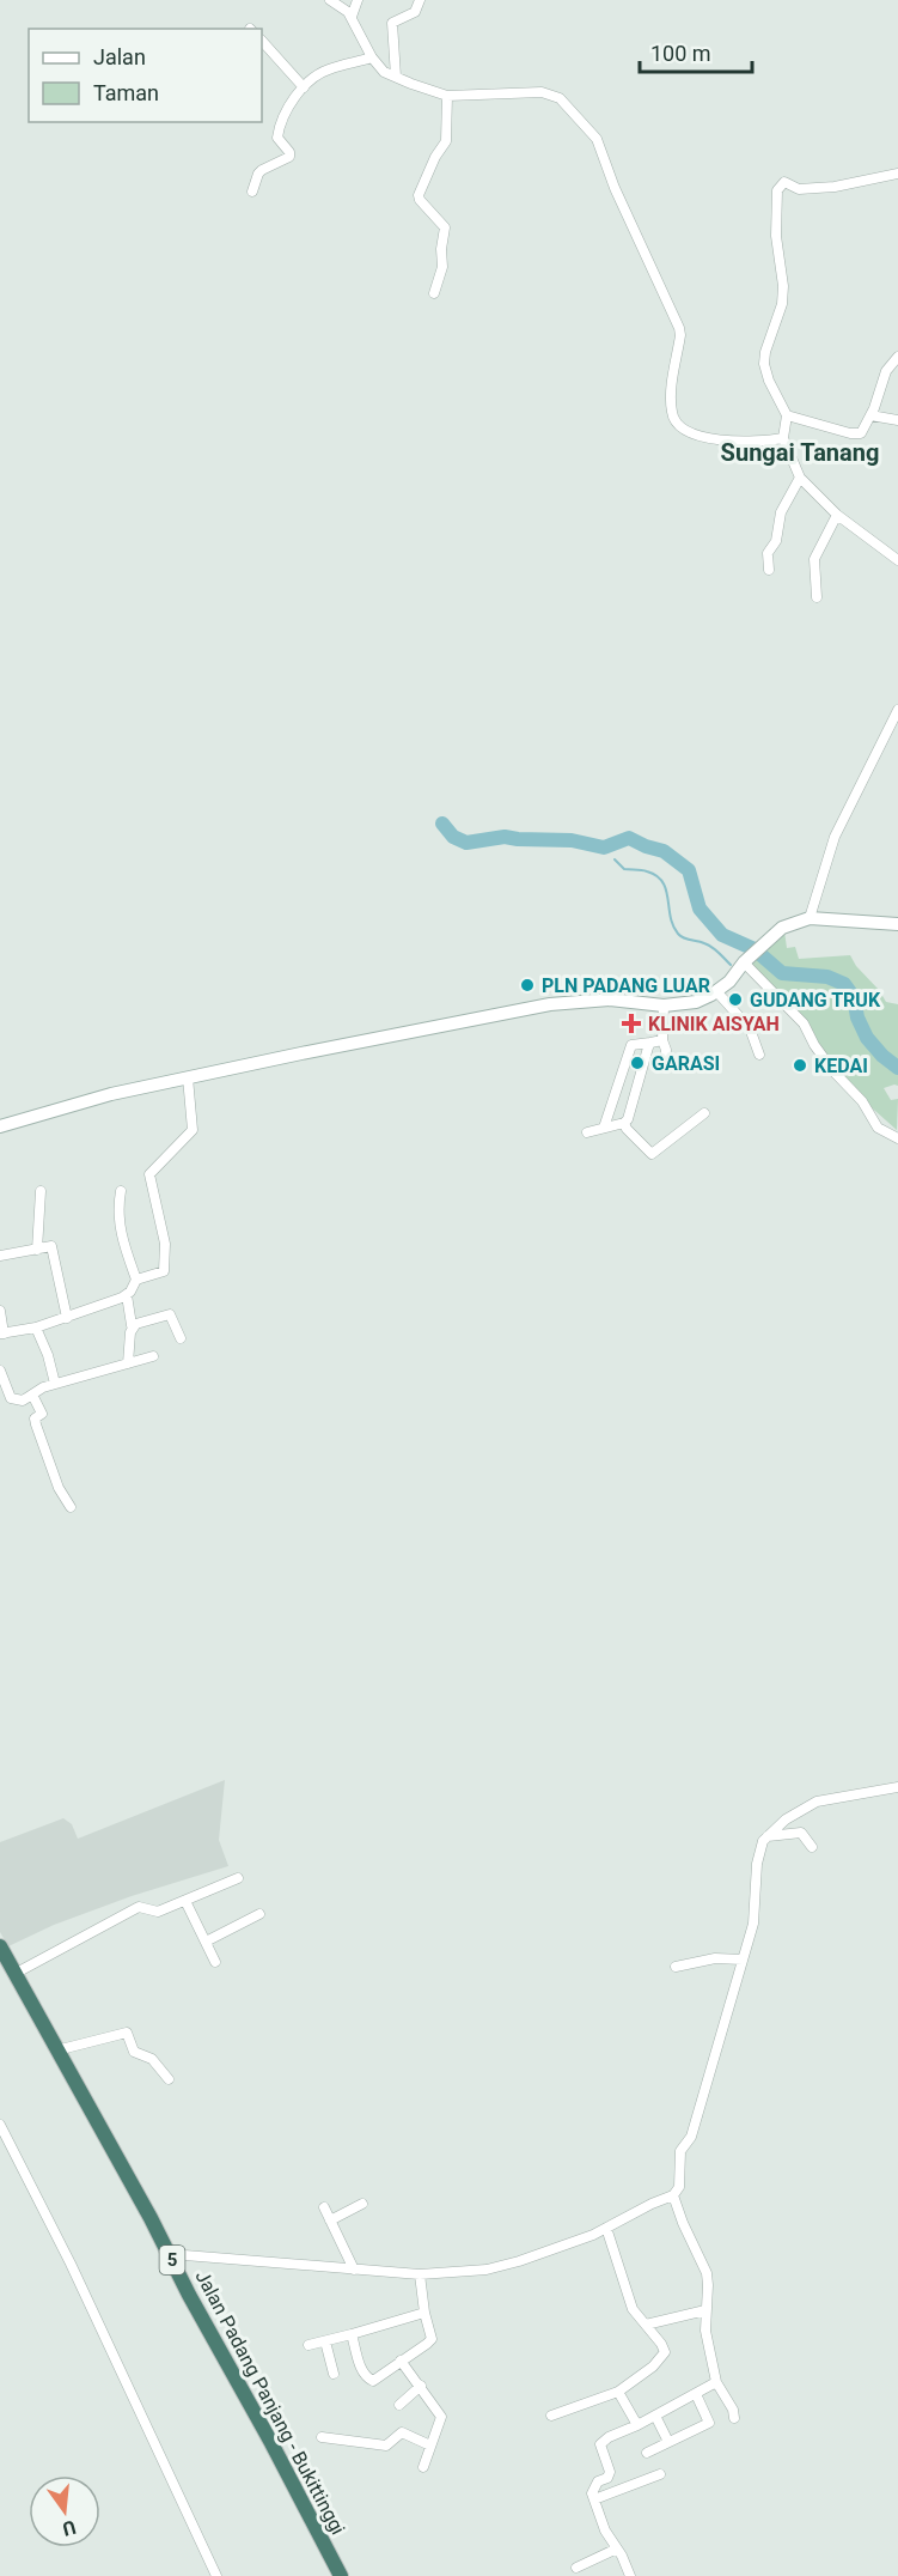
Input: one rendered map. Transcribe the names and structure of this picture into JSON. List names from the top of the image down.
{
  "streets": {
    "highway": ["5", "Jalan Padang Panjang - Bukittinggi"]
  },
  "districts": ["Sungai Tanang"],
  "places": {
    "other": [
      "PLN PADANG LUAR",
      "GUDANG TRUK",
      "GARASI",
      "KEDAI"
    ],
    "health": ["KLINIK AISYAH"]
  },
  "legend": ["Jalan", "Taman"],
  "scale_bar": "100 m",
  "north": "bottom"
}
